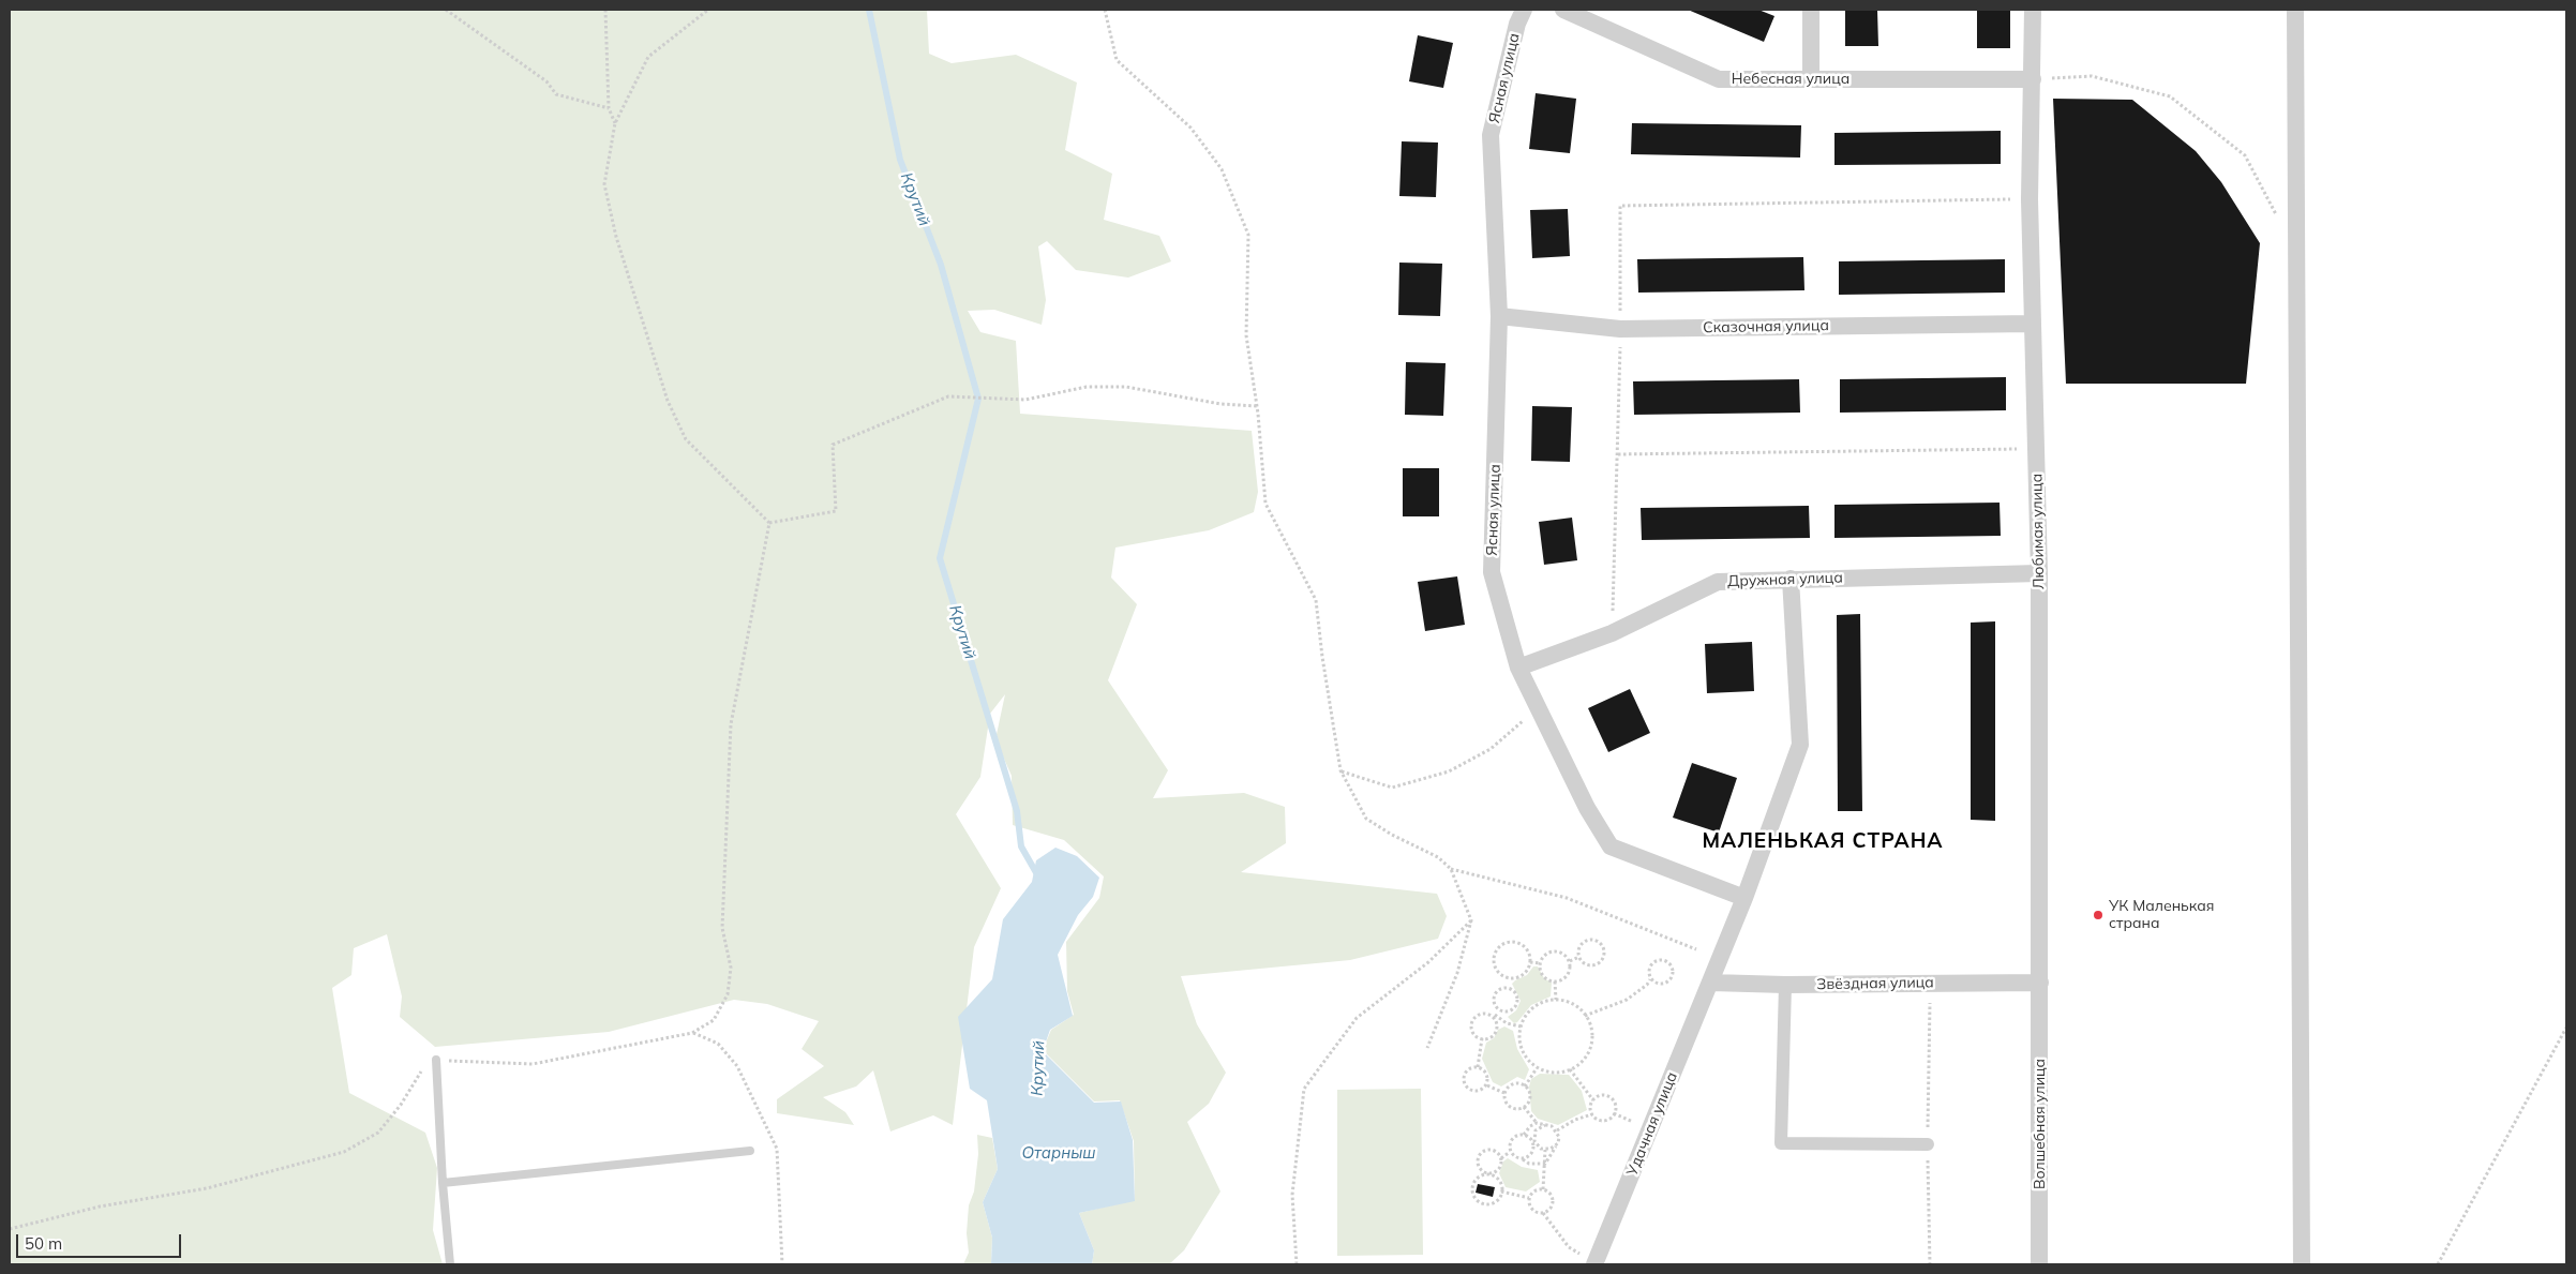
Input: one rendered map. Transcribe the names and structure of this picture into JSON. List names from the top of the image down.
{
  "streets": {
    "street": [
      "Ясная улица",
      "Небесная улица",
      "Сказочная улица",
      "Любимая улица",
      "Дружная улица",
      "Звёздная улица",
      "Удачная улица",
      "Волшебная улица"
    ]
  },
  "crossings": [
    ["Ясная улица", "Сказочная улица"],
    ["Ясная улица", "Дружная улица"],
    ["Ясная улица", "Удачная улица"],
    ["Небесная улица", "Любимая улица"],
    ["Сказочная улица", "Любимая улица"],
    ["Любимая улица", "Дружная улица"],
    ["Любимая улица", "Звёздная улица"],
    ["Любимая улица", "Волшебная улица"],
    ["Дружная улица", "Удачная улица"],
    ["Звёздная улица", "Удачная улица"],
    ["Звёздная улица", "Волшебная улица"]
  ],
  "districts": ["МАЛЕНЬКАЯ СТРАНА"],
  "water": ["Крутий", "Отарныш"],
  "places": ["УК Маленькая страна"],
  "scale_bar": "50 m"
}
